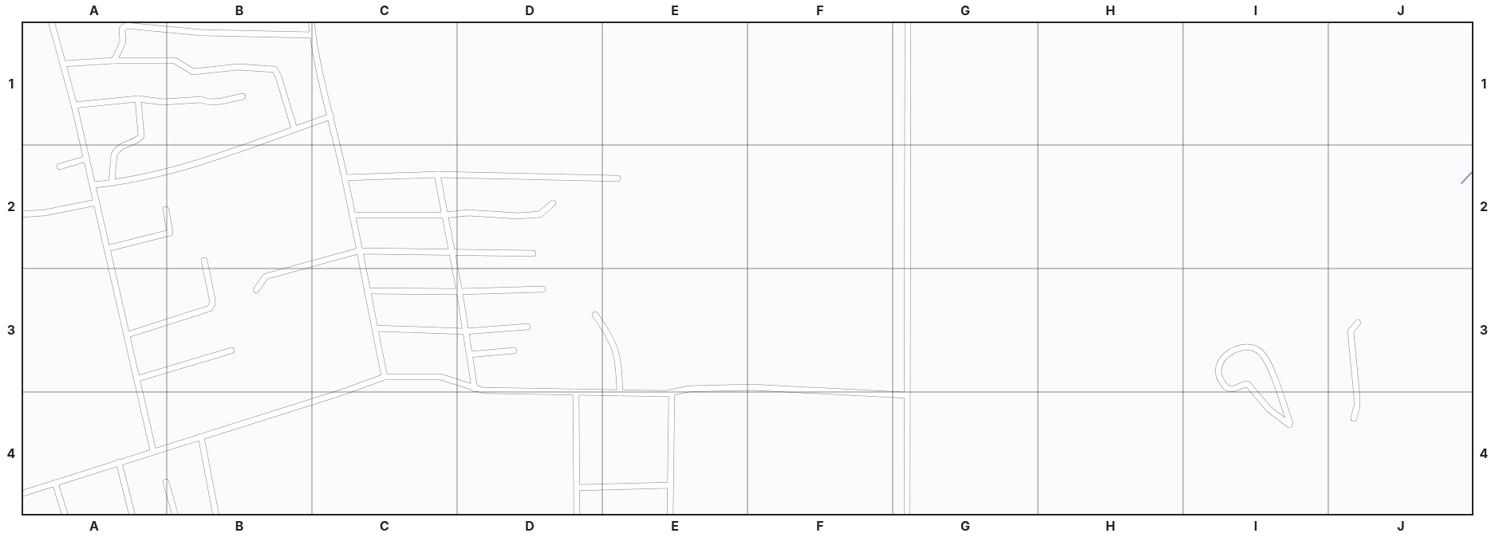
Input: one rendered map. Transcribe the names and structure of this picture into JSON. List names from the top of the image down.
{
  "grid": {
    "columns": [
      "A",
      "B",
      "C",
      "D",
      "E",
      "F",
      "G",
      "H",
      "I",
      "J"
    ],
    "rows": [
      "1",
      "2",
      "3",
      "4"
    ]
  }
}
